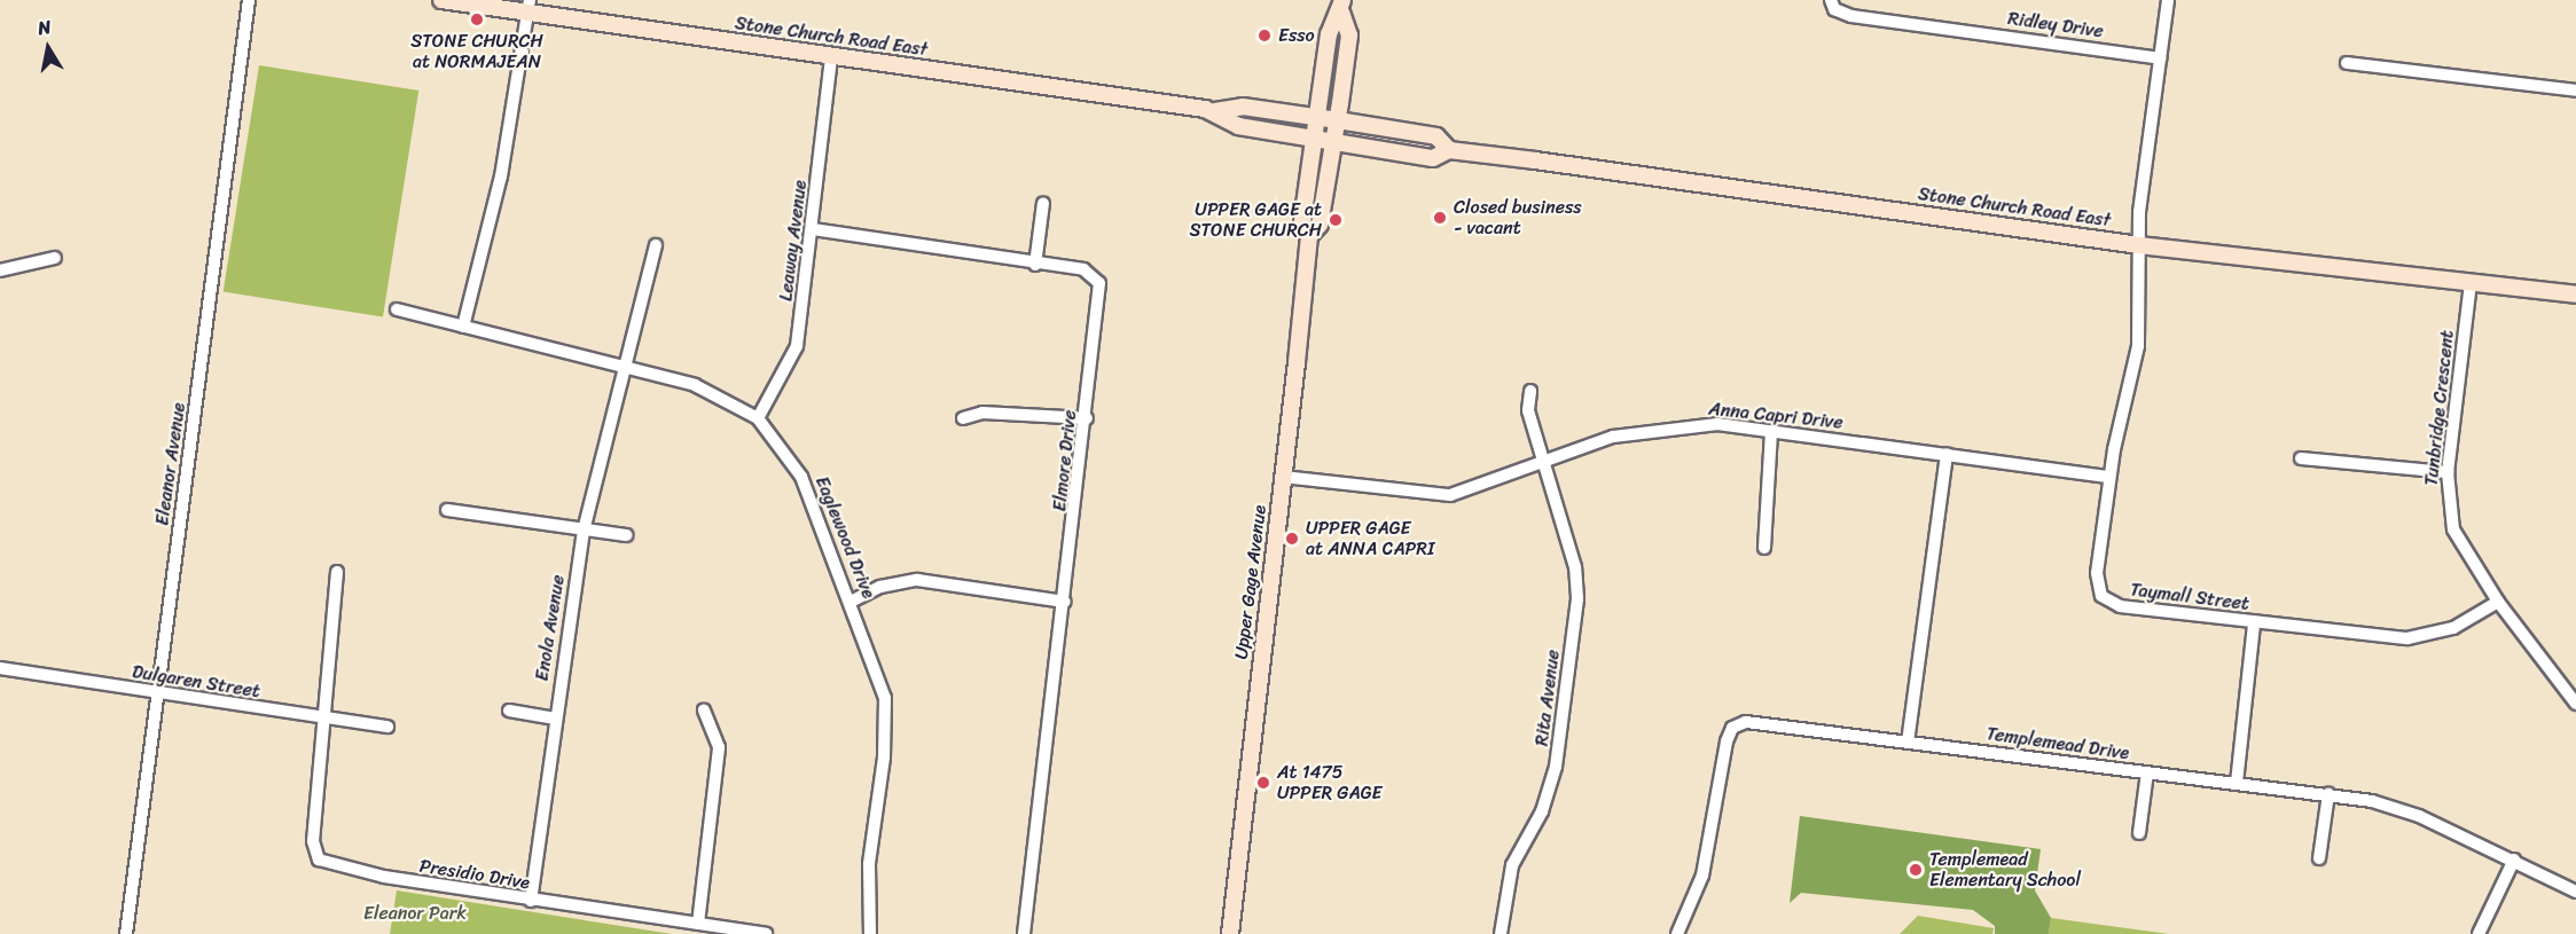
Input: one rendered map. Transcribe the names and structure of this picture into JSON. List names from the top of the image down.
{
  "streets": {
    "main road": ["Stone Church Road East", "Upper Gage Avenue"],
    "street": [
      "Ridley Drive",
      "Leaway Avenue",
      "Tunbridge Crescent",
      "Anna Capri Drive",
      "Elmore Drive",
      "Eleanor Avenue",
      "Eaglewood Drive",
      "Taymall Street",
      "Enola Avenue",
      "Dulgaren Street",
      "Rita Avenue",
      "Templemead Drive",
      "Presidio Drive"
    ]
  },
  "crossings": [
    ["Ridley Drive", "Taymall Street"],
    ["Stone Church Road East", "Leaway Avenue"],
    ["Stone Church Road East", "Tunbridge Crescent"],
    ["Stone Church Road East", "Upper Gage Avenue"],
    ["Stone Church Road East", "Taymall Street"],
    ["Leaway Avenue", "Elmore Drive"],
    ["Leaway Avenue", "Eaglewood Drive"],
    ["Tunbridge Crescent", "Taymall Street"],
    ["Anna Capri Drive", "Upper Gage Avenue"],
    ["Anna Capri Drive", "Taymall Street"],
    ["Anna Capri Drive", "Rita Avenue"],
    ["Eleanor Avenue", "Dulgaren Street"],
    ["Eaglewood Drive", "Enola Avenue"],
    ["Enola Avenue", "Presidio Drive"],
    ["Dulgaren Street", "Presidio Drive"]
  ],
  "parks": ["Eleanor Park"],
  "places": [
    "STONE CHURCH at NORMAJEAN",
    "Esso",
    "Closed business - vacant",
    "UPPER GAGE at STONE CHURCH",
    "UPPER GAGE at ANNA CAPRI",
    "At 1475 UPPER GAGE",
    "Templemead Elementary School"
  ],
  "north": "top"
}
